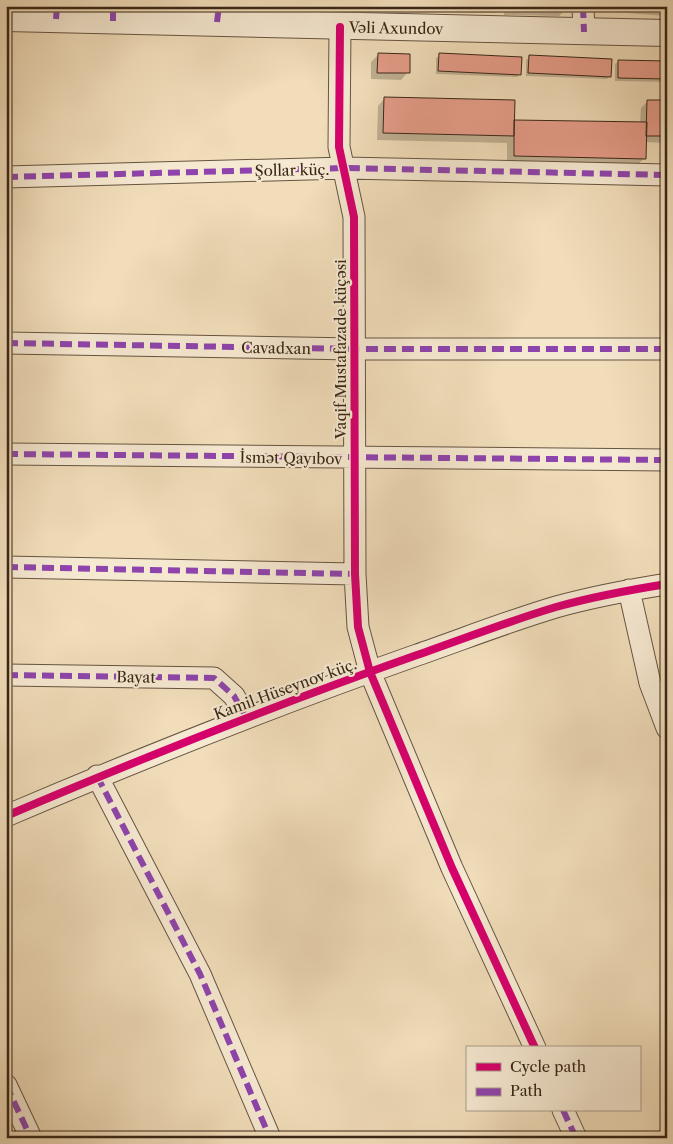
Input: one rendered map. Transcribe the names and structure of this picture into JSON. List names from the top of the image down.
{
  "streets": {
    "street": [
      "Vəli Axundov",
      "Şollar küç.",
      "Cavadxan",
      "Vaqif Mustafazade küçəsi",
      "İsmət Qayıbov",
      "Bayat",
      "Kamil Hüseynov küç."
    ]
  },
  "crossings": [
    ["Vəli Axundov", "Vaqif Mustafazade küçəsi"],
    ["Şollar küç.", "Vaqif Mustafazade küçəsi"],
    ["Cavadxan", "Vaqif Mustafazade küçəsi"],
    ["Vaqif Mustafazade küçəsi", "İsmət Qayıbov"],
    ["Vaqif Mustafazade küçəsi", "Kamil Hüseynov küç."],
    ["Bayat", "Kamil Hüseynov küç."]
  ],
  "legend": ["Cycle path", "Path"]
}
